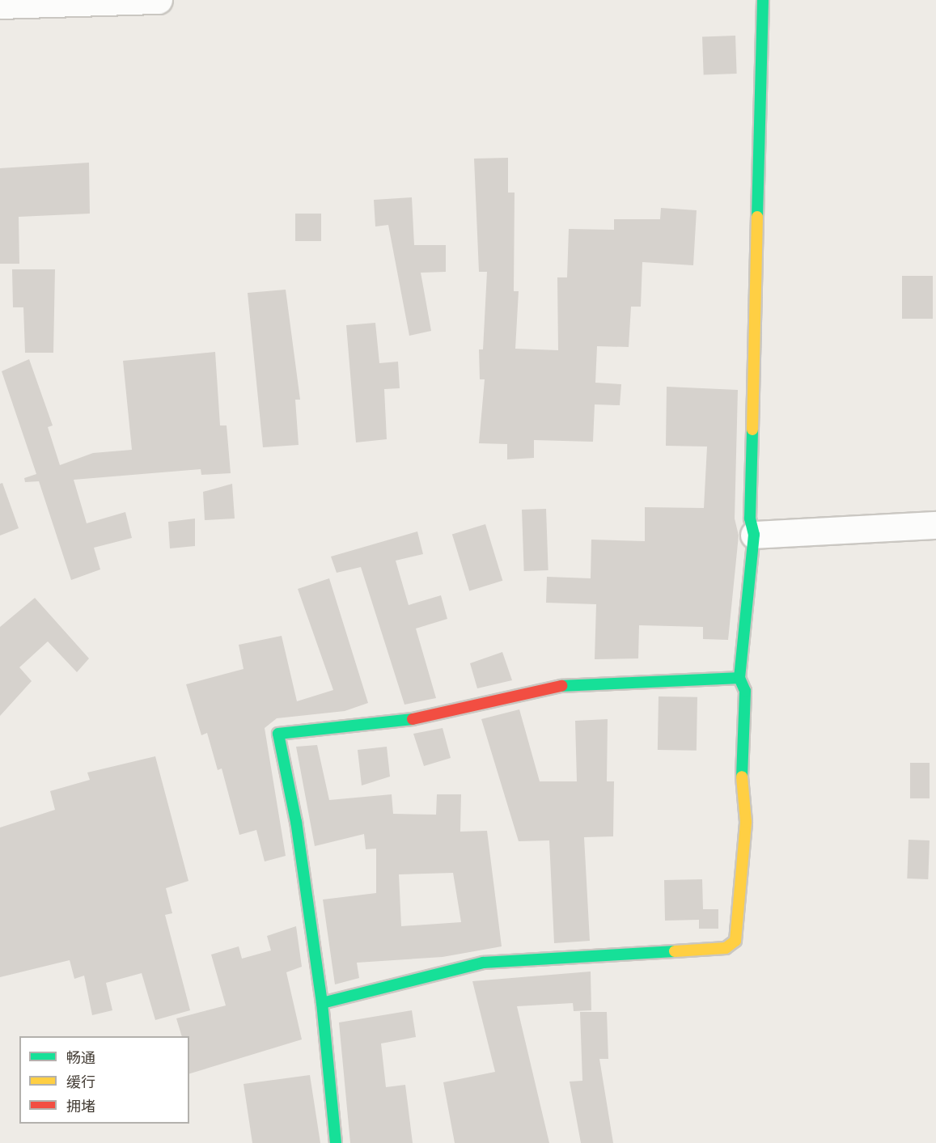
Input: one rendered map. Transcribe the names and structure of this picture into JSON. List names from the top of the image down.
{
  "legend": ["畅通", "缓行", "拥堵"]
}
